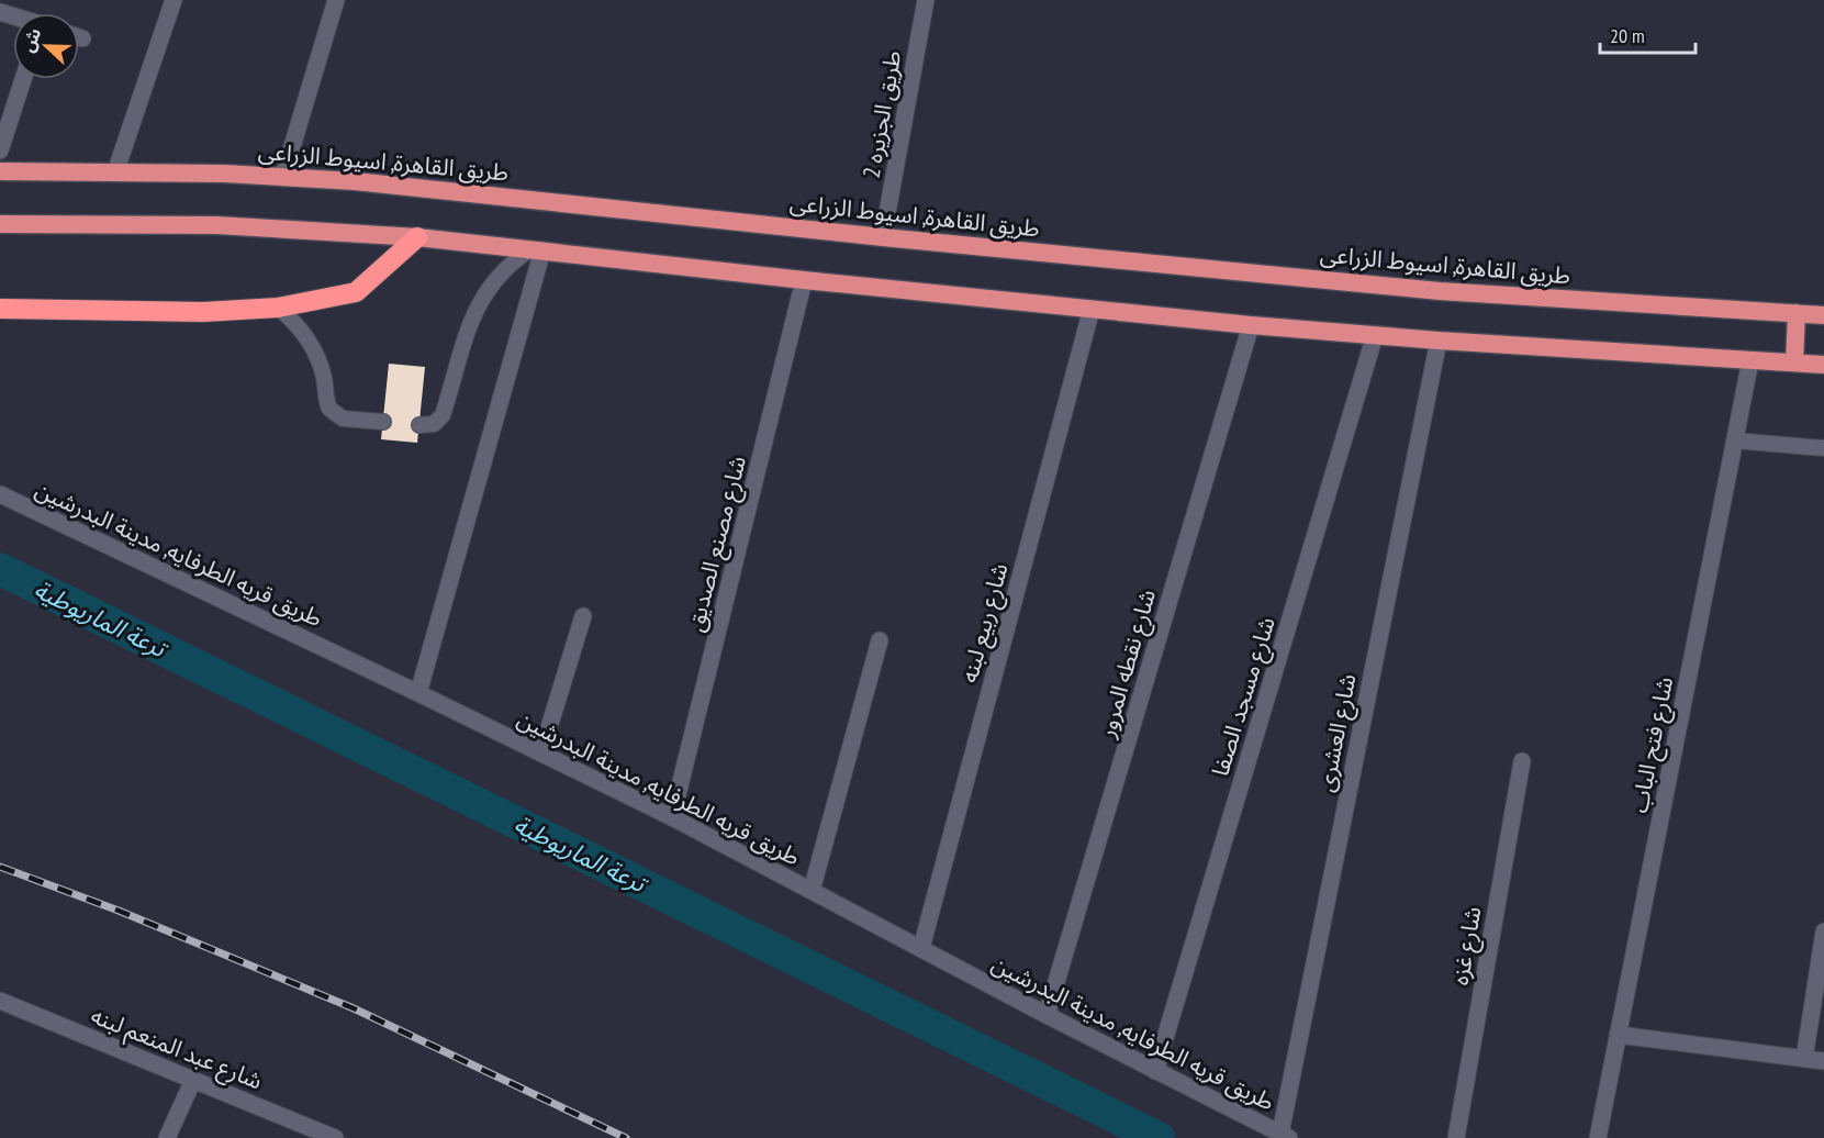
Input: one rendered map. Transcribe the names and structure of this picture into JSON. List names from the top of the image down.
{
  "streets": {
    "highway": ["طريق القاهرة, اسيوط الزراعى"],
    "street": [
      "طريق الجزيره 2",
      "شارع مصنع الصديق",
      "طريق قريه الطرفايه, مدينة البدرشين",
      "شارع ربيع لبنه",
      "شارع نقطه المرور",
      "شارع مسجد الصفا",
      "شارع العشرى",
      "شارع فتح الباب",
      "شارع غزه",
      "شارع عبد المنعم لبنه"
    ]
  },
  "crossings": [
    ["طريق الجزيره 2", "طريق القاهرة, اسيوط الزراعى"],
    ["شارع مصنع الصديق", "طريق قريه الطرفايه, مدينة البدرشين"],
    ["طريق قريه الطرفايه, مدينة البدرشين", "شارع ربيع لبنه"],
    ["طريق قريه الطرفايه, مدينة البدرشين", "شارع نقطه المرور"],
    ["طريق قريه الطرفايه, مدينة البدرشين", "شارع مسجد الصفا"],
    ["طريق قريه الطرفايه, مدينة البدرشين", "شارع العشرى"]
  ],
  "water": ["ترعة الماريوطية"],
  "scale_bar": "20 m",
  "north": "left"
}
